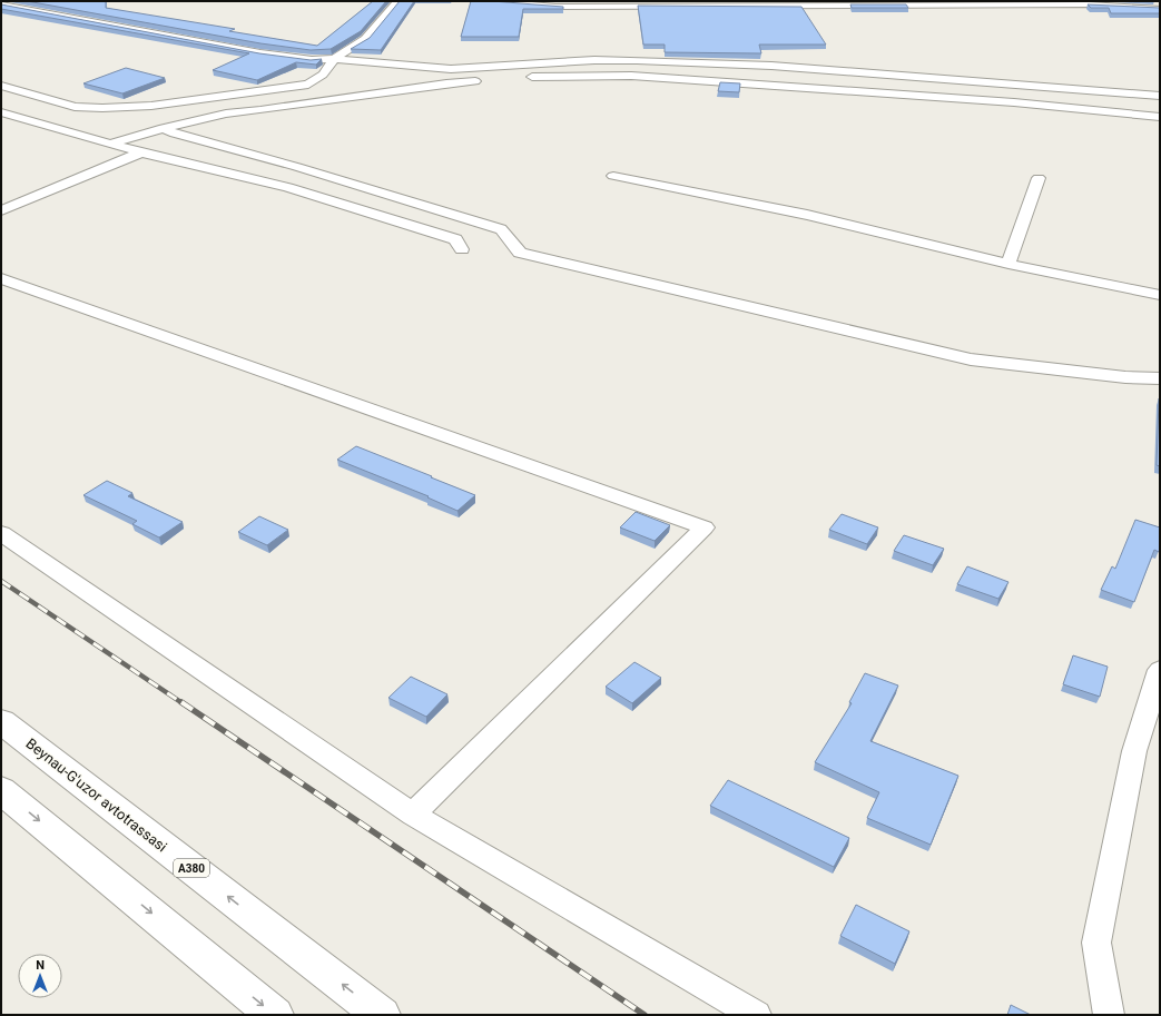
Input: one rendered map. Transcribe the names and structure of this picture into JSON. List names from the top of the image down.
{
  "streets": {
    "highway": ["Beynau-G'uzor avtotrassasi", "A380"]
  },
  "north": "top"
}
